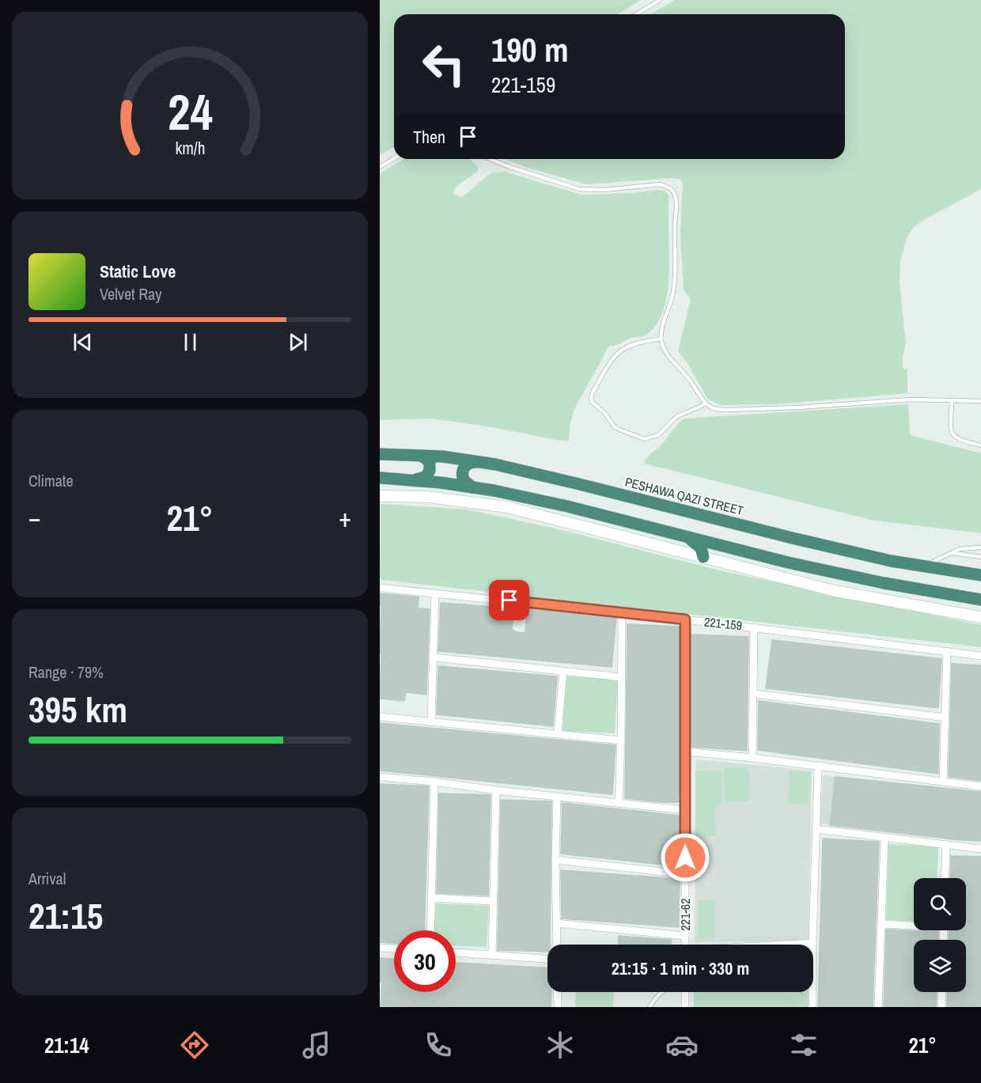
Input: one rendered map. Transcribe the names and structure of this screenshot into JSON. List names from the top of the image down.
{
  "streets": {
    "highway": ["PESHAWA QAZI STREET"],
    "street": ["221-159", "221-62"]
  },
  "crossings": [
    ["221-159", "221-62"]
  ],
  "page": {
    "turn": ["190 m", "221-159"],
    "then": "Then",
    "song": ["Static Love", "Velvet Ray"],
    "tile": [
      "Climate",
      ["Range · 79%", "395 km"],
      ["Arrival", "21:15"]
    ],
    "heat": ["−", "21°", "+"],
    "limit": "30",
    "trip": "21:15 · 1 min · 330 m",
    "tabs": ["21:14", "21°"],
    "gauge": ["24", "km/h"]
  }
}
